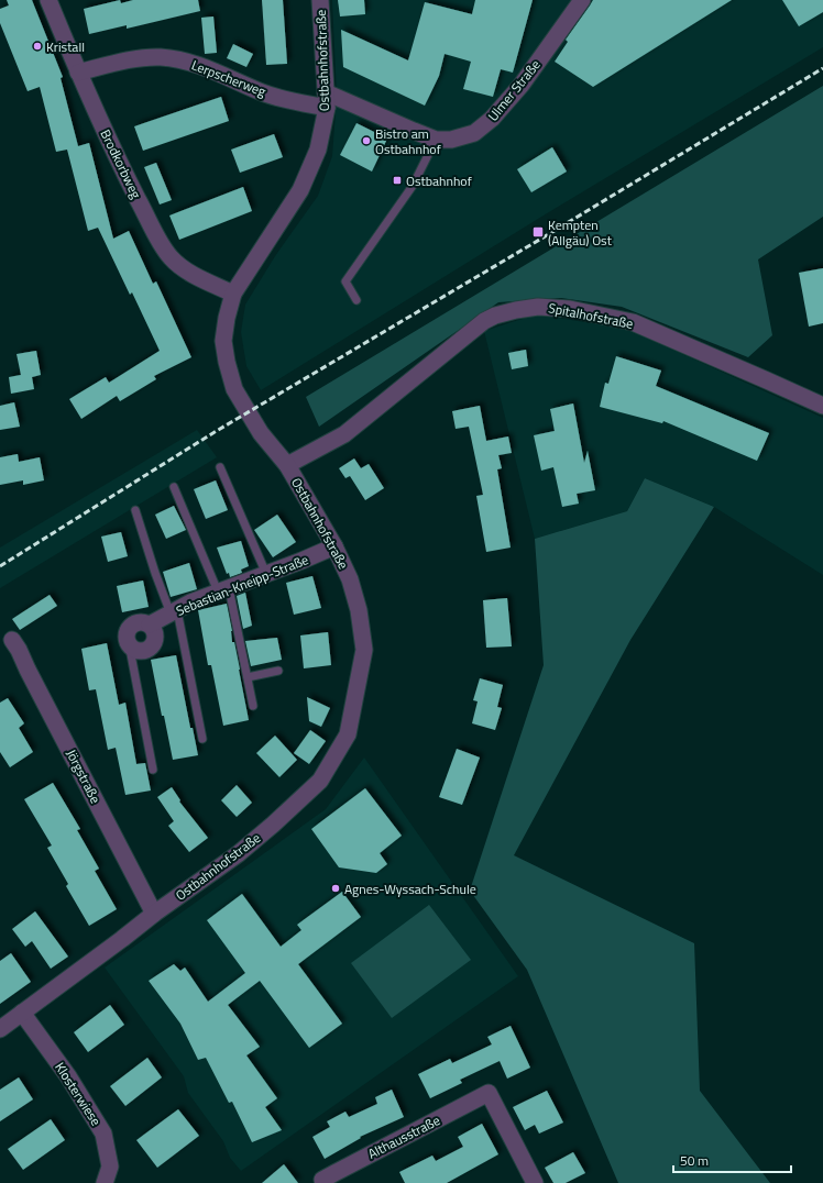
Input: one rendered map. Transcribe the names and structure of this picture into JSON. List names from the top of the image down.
{
  "streets": {
    "street": [
      "Ostbahnhofstraße",
      "Lerpscherweg",
      "Ulmer Straße",
      "Brodkorbweg",
      "Spitalhofstraße",
      "Sebastian-Kneipp-Straße",
      "Jörgstraße",
      "Klosterwiese",
      "Althausstraße"
    ]
  },
  "crossings": [
    ["Ostbahnhofstraße", "Lerpscherweg"],
    ["Ostbahnhofstraße", "Ulmer Straße"],
    ["Ostbahnhofstraße", "Brodkorbweg"],
    ["Ostbahnhofstraße", "Spitalhofstraße"],
    ["Ostbahnhofstraße", "Sebastian-Kneipp-Straße"],
    ["Ostbahnhofstraße", "Jörgstraße"],
    ["Ostbahnhofstraße", "Klosterwiese"],
    ["Lerpscherweg", "Ulmer Straße"],
    ["Lerpscherweg", "Brodkorbweg"]
  ],
  "places": {
    "other": ["Kristall", "Bistro am Ostbahnhof", "Agnes-Wyssach-Schule"],
    "transit": ["Ostbahnhof", "Kempten (Allgäu) Ost"]
  },
  "scale_bar": "50 m"
}
